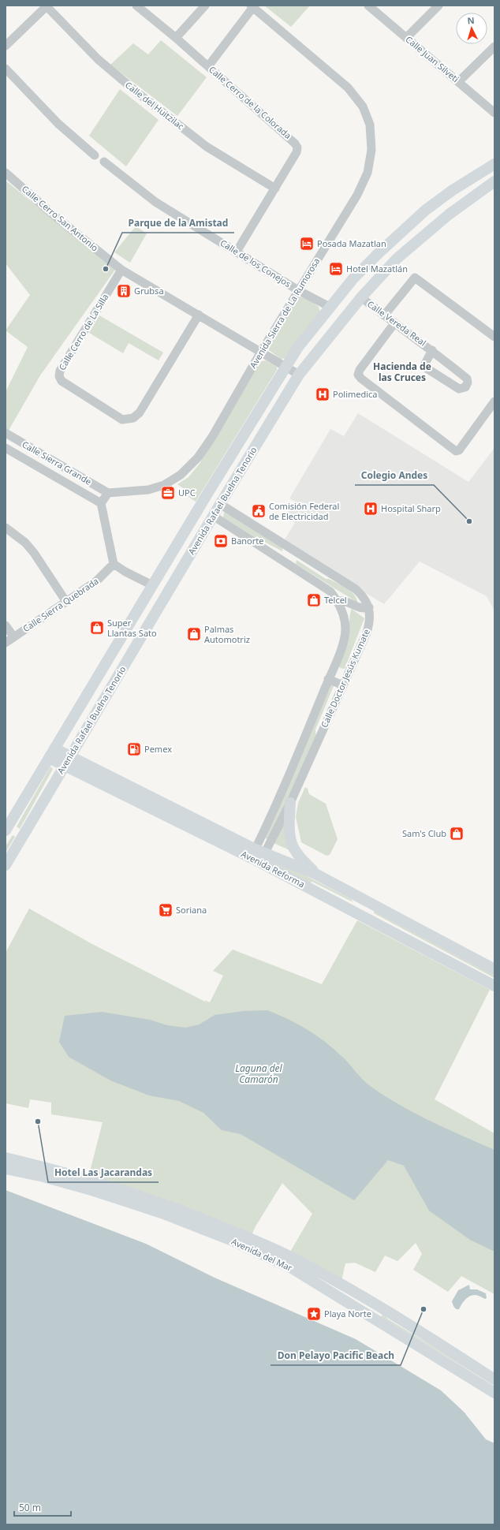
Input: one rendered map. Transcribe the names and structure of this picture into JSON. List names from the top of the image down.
{
  "streets": {
    "main road": ["Avenida Rafael Buelna Tenorio", "Avenida Reforma", "Avenida del Mar"],
    "street": [
      "Calle Juan Silveti",
      "Calle Cerro de la Colorada",
      "Calle del Huitzilac",
      "Calle Cerro San Antonio",
      "Calle de los Conejos",
      "Avenida Sierra de La Rumorosa",
      "Calle Vereda Real",
      "Calle Cerro de La Silla",
      "Calle Sierra Grande",
      "Calle Sierra Quebrada",
      "Calle Doctor Jesús Kumate"
    ]
  },
  "crossings": [
    ["Calle Cerro de la Colorada", "Calle del Huitzilac"],
    ["Calle Cerro de la Colorada", "Calle de los Conejos"],
    ["Calle Cerro San Antonio", "Avenida Sierra de La Rumorosa"],
    ["Calle Cerro San Antonio", "Calle Cerro de La Silla"],
    ["Calle Cerro San Antonio", "Avenida Rafael Buelna Tenorio"],
    ["Calle de los Conejos", "Avenida Sierra de La Rumorosa"],
    ["Calle de los Conejos", "Avenida Rafael Buelna Tenorio"],
    ["Avenida Sierra de La Rumorosa", "Calle Sierra Grande"],
    ["Calle Vereda Real", "Avenida Rafael Buelna Tenorio"],
    ["Avenida Rafael Buelna Tenorio", "Calle Doctor Jesús Kumate"],
    ["Avenida Rafael Buelna Tenorio", "Avenida Reforma"],
    ["Calle Doctor Jesús Kumate", "Avenida Reforma"]
  ],
  "districts": ["Hacienda de las Cruces"],
  "water": ["Laguna del Camarón"],
  "places": {
    "hotel": ["Posada Mazatlan", "Hotel Mazatlán"],
    "other": [
      "Parque de la Amistad",
      "Colegio Andes",
      "Hotel Las Jacarandas",
      "Don Pelayo Pacific Beach"
    ],
    "building": ["Grubsa"],
    "hospital": ["Polimedica", "Hospital Sharp"],
    "office": ["UPC"],
    "public building": ["Comisión Federal de Electricidad"],
    "bank": ["Banorte"],
    "shop": [
      "Telcel",
      "Super Llantas Sato",
      "Palmas Automotriz",
      "Sam's Club"
    ],
    "fuel station": ["Pemex"],
    "supermarket": ["Soriana"],
    "place": ["Playa Norte"]
  },
  "scale_bar": "50 m",
  "north": "top"
}
